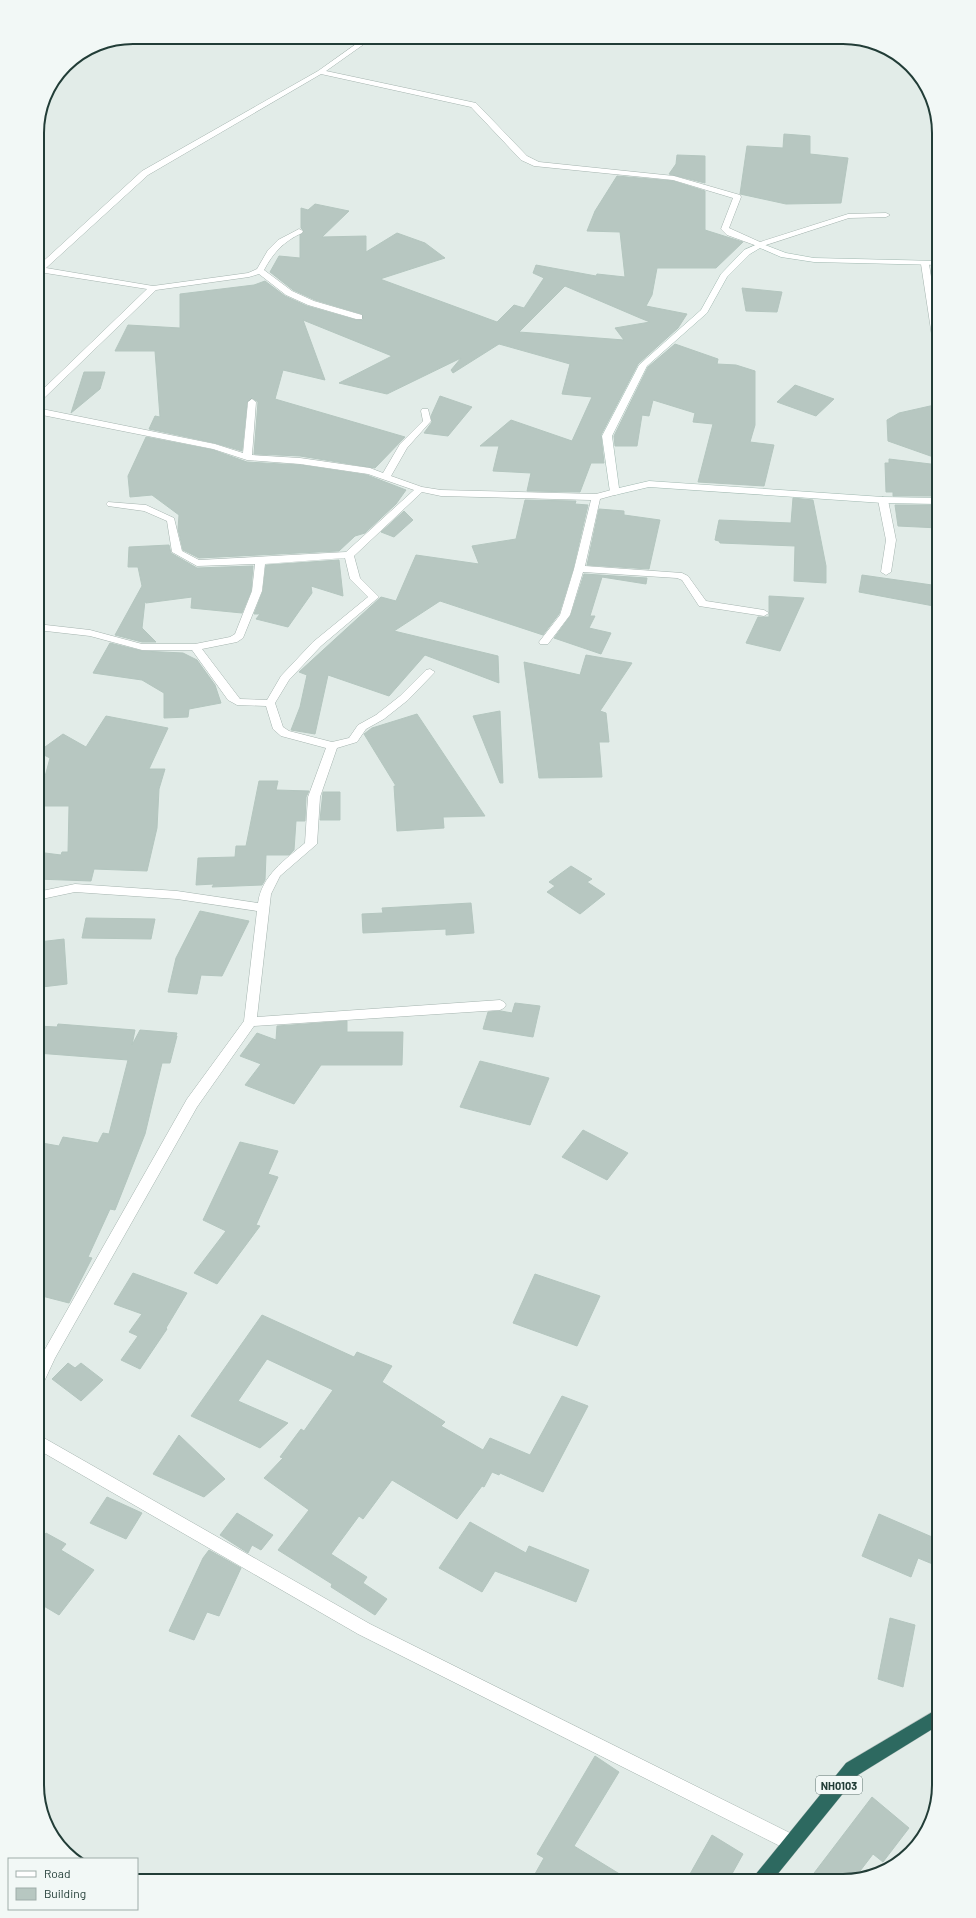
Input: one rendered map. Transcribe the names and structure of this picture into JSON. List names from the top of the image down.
{
  "streets": {
    "highway": ["NH0103"]
  },
  "legend": ["Road", "Building"]
}
